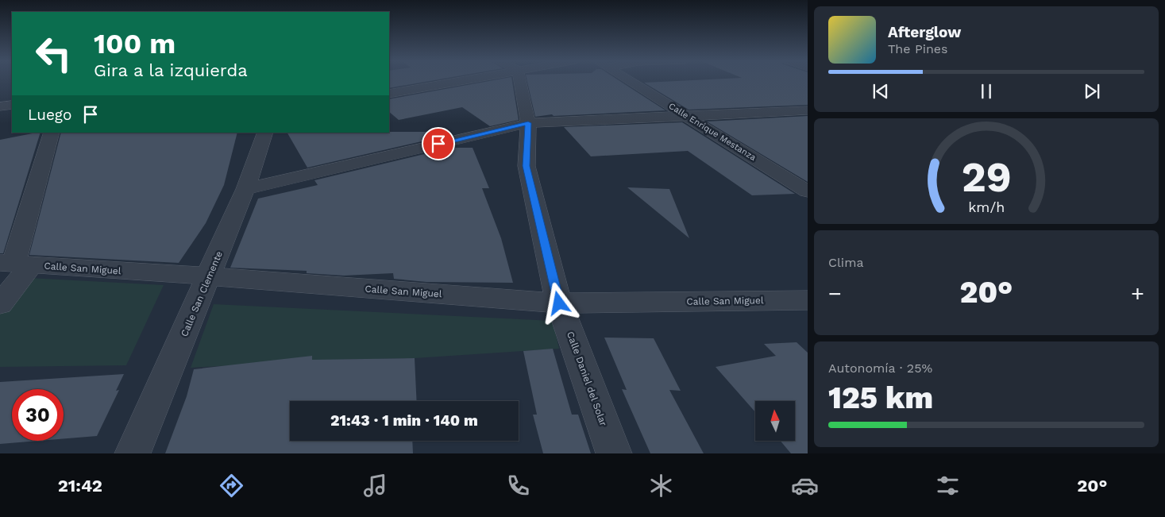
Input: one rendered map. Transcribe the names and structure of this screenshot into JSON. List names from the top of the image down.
{
  "streets": {
    "street": [
      "Calle Enrique Mestanza",
      "Calle San Miguel",
      "Calle San Clemente",
      "Calle Daniel del Solar"
    ]
  },
  "crossings": [
    ["Calle San Miguel", "Calle San Clemente"],
    ["Calle San Miguel", "Calle Daniel del Solar"]
  ],
  "north": "top",
  "page": {
    "turn": ["100 m", "Gira a la izquierda"],
    "song": ["Afterglow", "The Pines"],
    "then": "Luego",
    "tile": [
      "Clima",
      ["Autonomía · 25%", "125 km"]
    ],
    "heat": ["−", "20°", "+"],
    "limit": "30",
    "trip": "21:43 · 1 min · 140 m",
    "tabs": ["21:42", "20°"],
    "gauge": ["29", "km/h"]
  }
}
